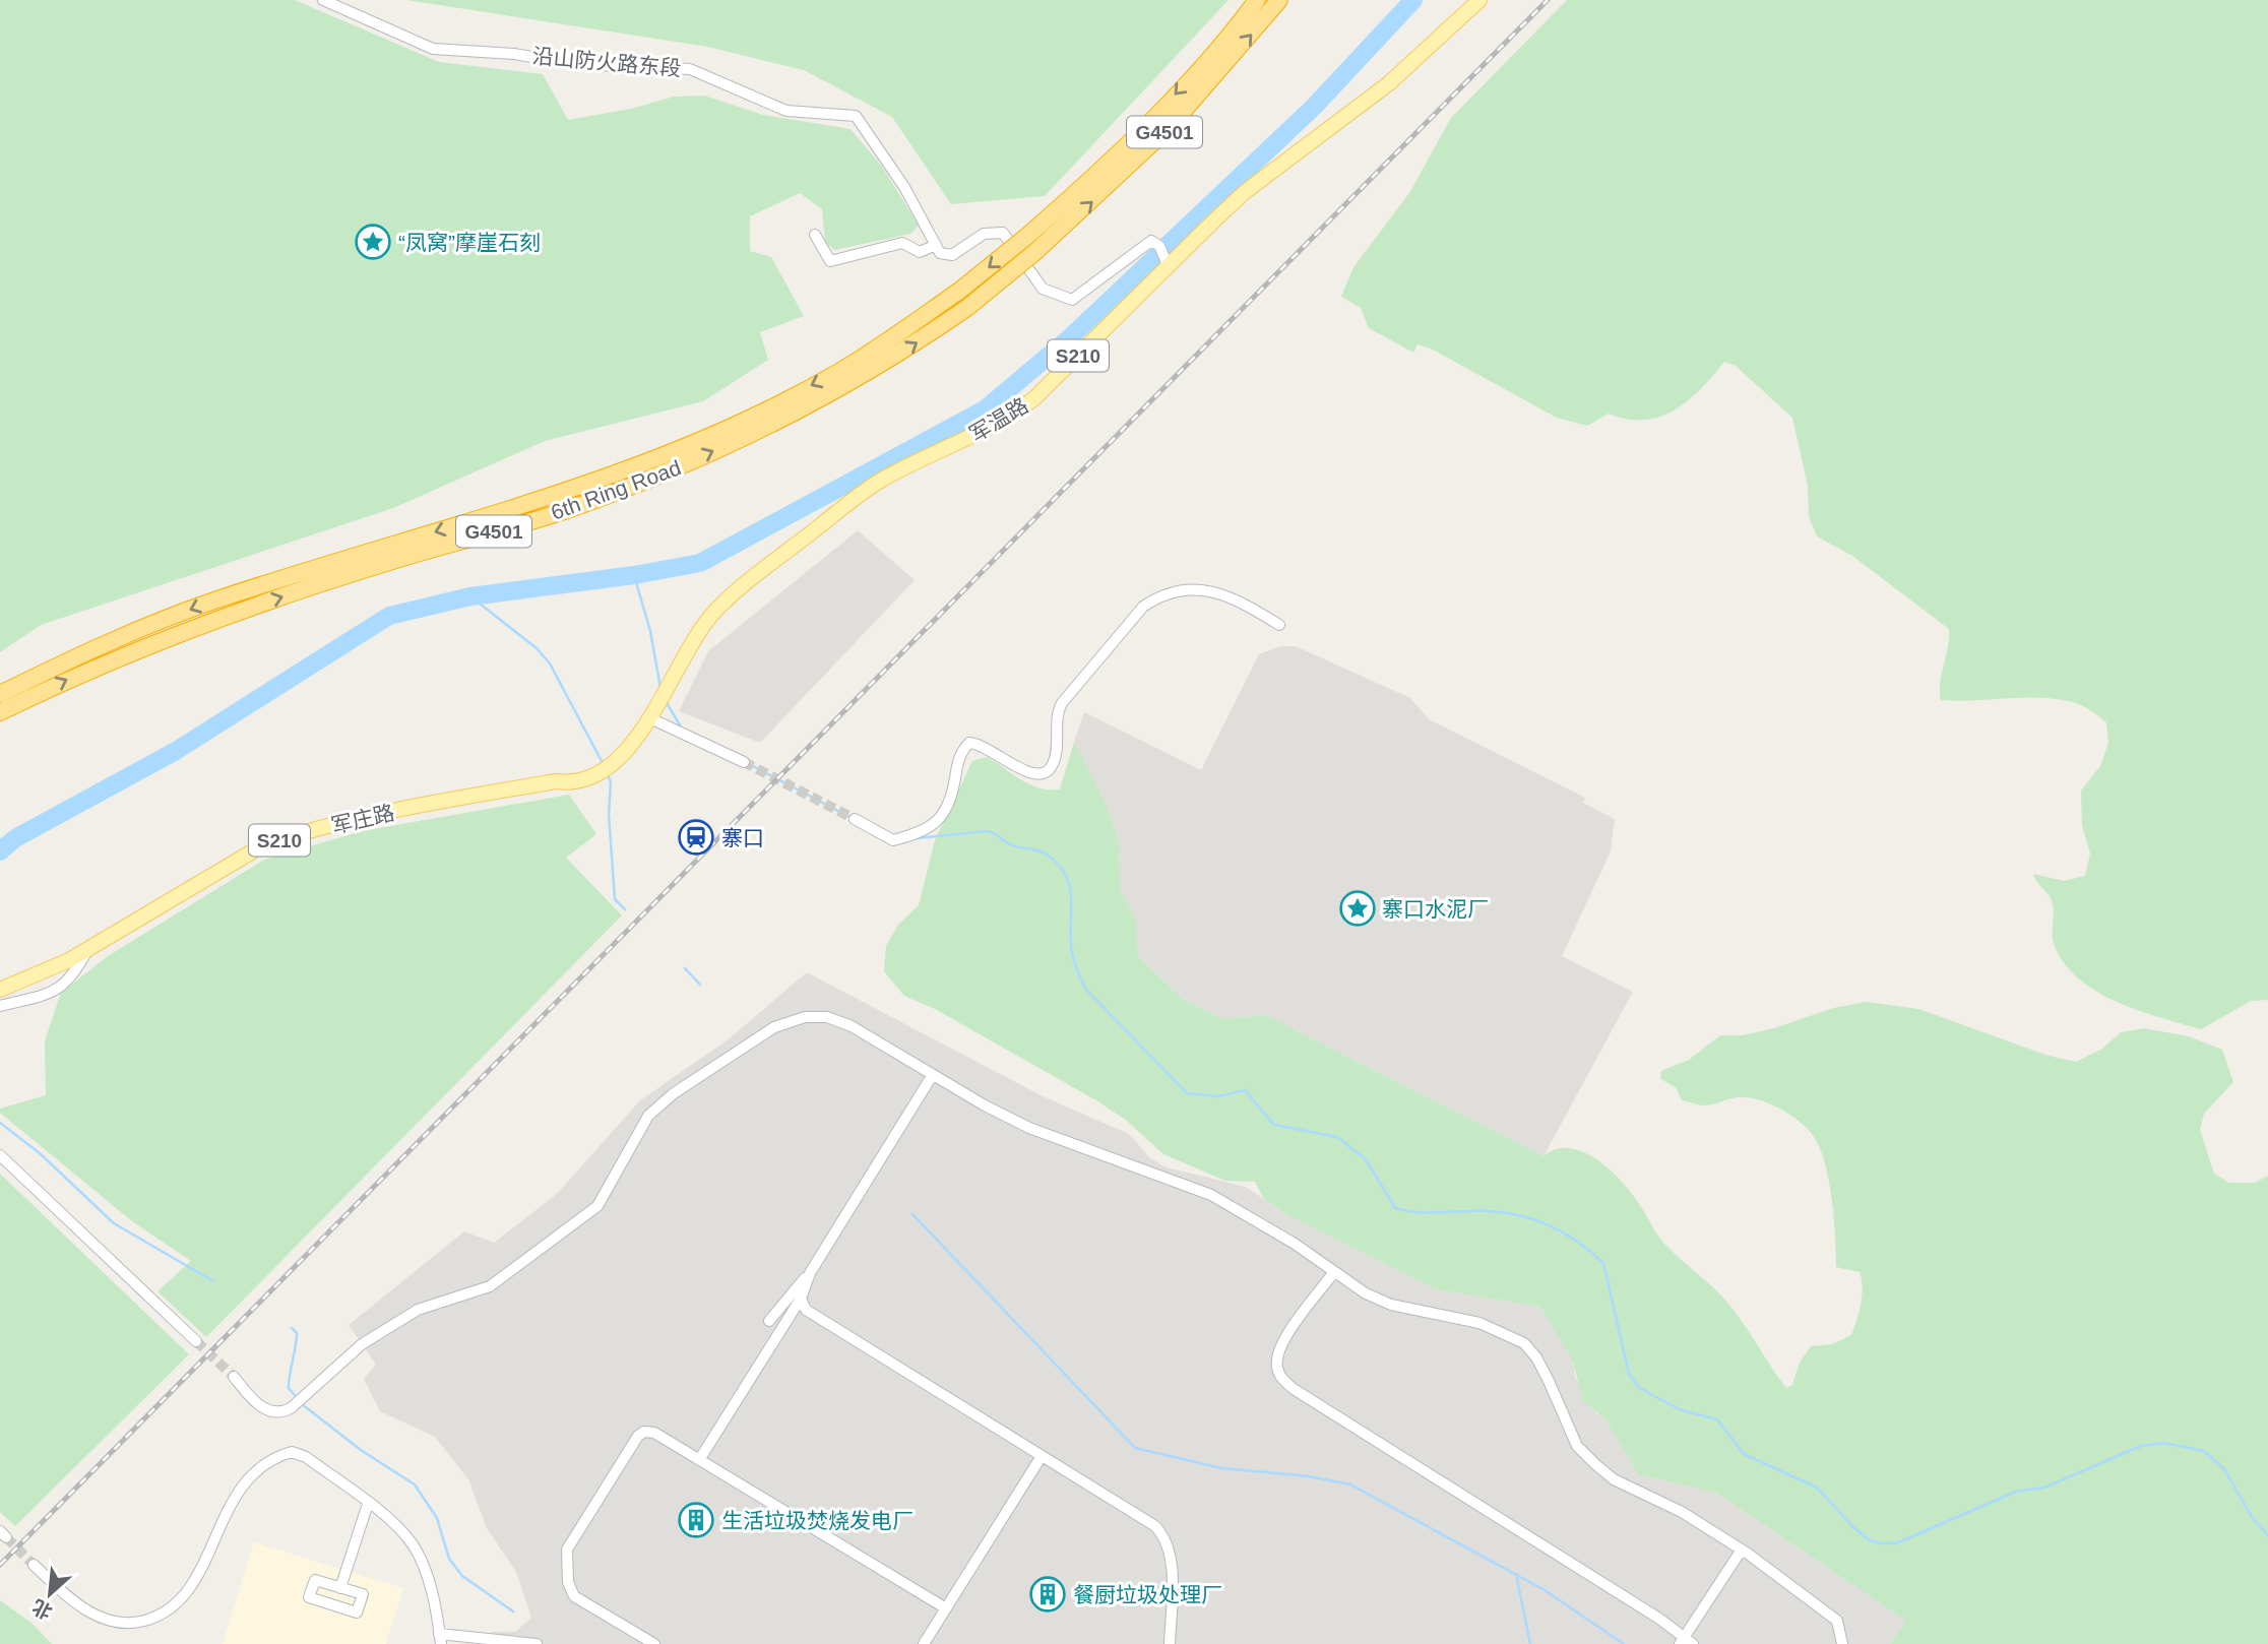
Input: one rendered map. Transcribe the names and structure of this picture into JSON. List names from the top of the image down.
{
  "streets": {
    "highway": ["G4501", "6th Ring Road"],
    "main road": ["S210", "军温路", "军庄路"],
    "street": ["沿山防火路东段"]
  },
  "crossings": [
    ["军温路", "军庄路"]
  ],
  "places": {
    "place": ["“凤窝”摩崖石刻", "寨口水泥厂"],
    "station": ["寨口"],
    "building": ["生活垃圾焚烧发电厂", "餐厨垃圾处理厂"]
  },
  "north": "bottom left"
}
